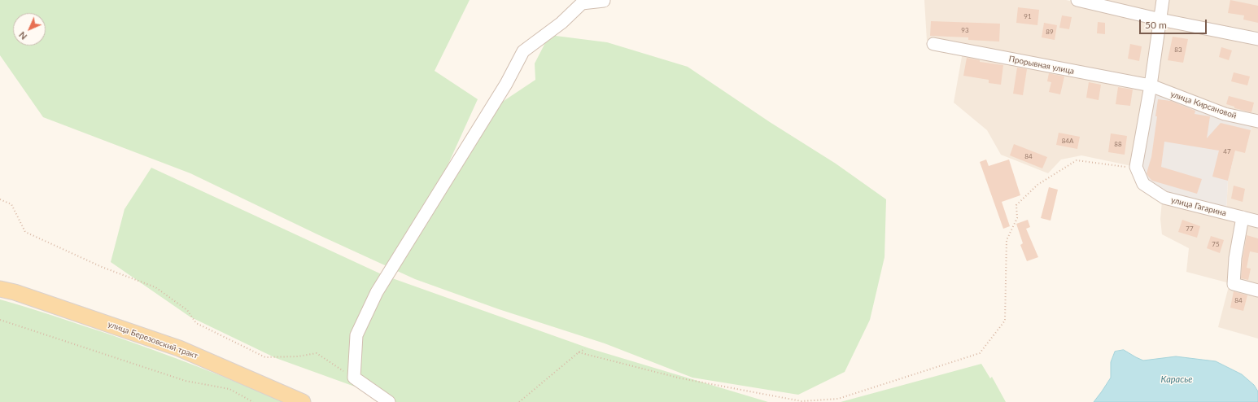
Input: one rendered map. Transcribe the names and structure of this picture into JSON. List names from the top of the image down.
{
  "streets": {
    "main road": ["улица Березовский тракт"],
    "street": ["Прорывная улица", "улица Кирсановой", "улица Гагарина"]
  },
  "crossings": [
    ["Прорывная улица", "улица Кирсановой"]
  ],
  "water": ["Карасье"],
  "house_numbers": [
    "91",
    "93",
    "89",
    "83",
    "84А",
    "88",
    "47",
    "84",
    "77",
    "75",
    "84"
  ],
  "scale_bar": "50 m",
  "north": "bottom left"
}
